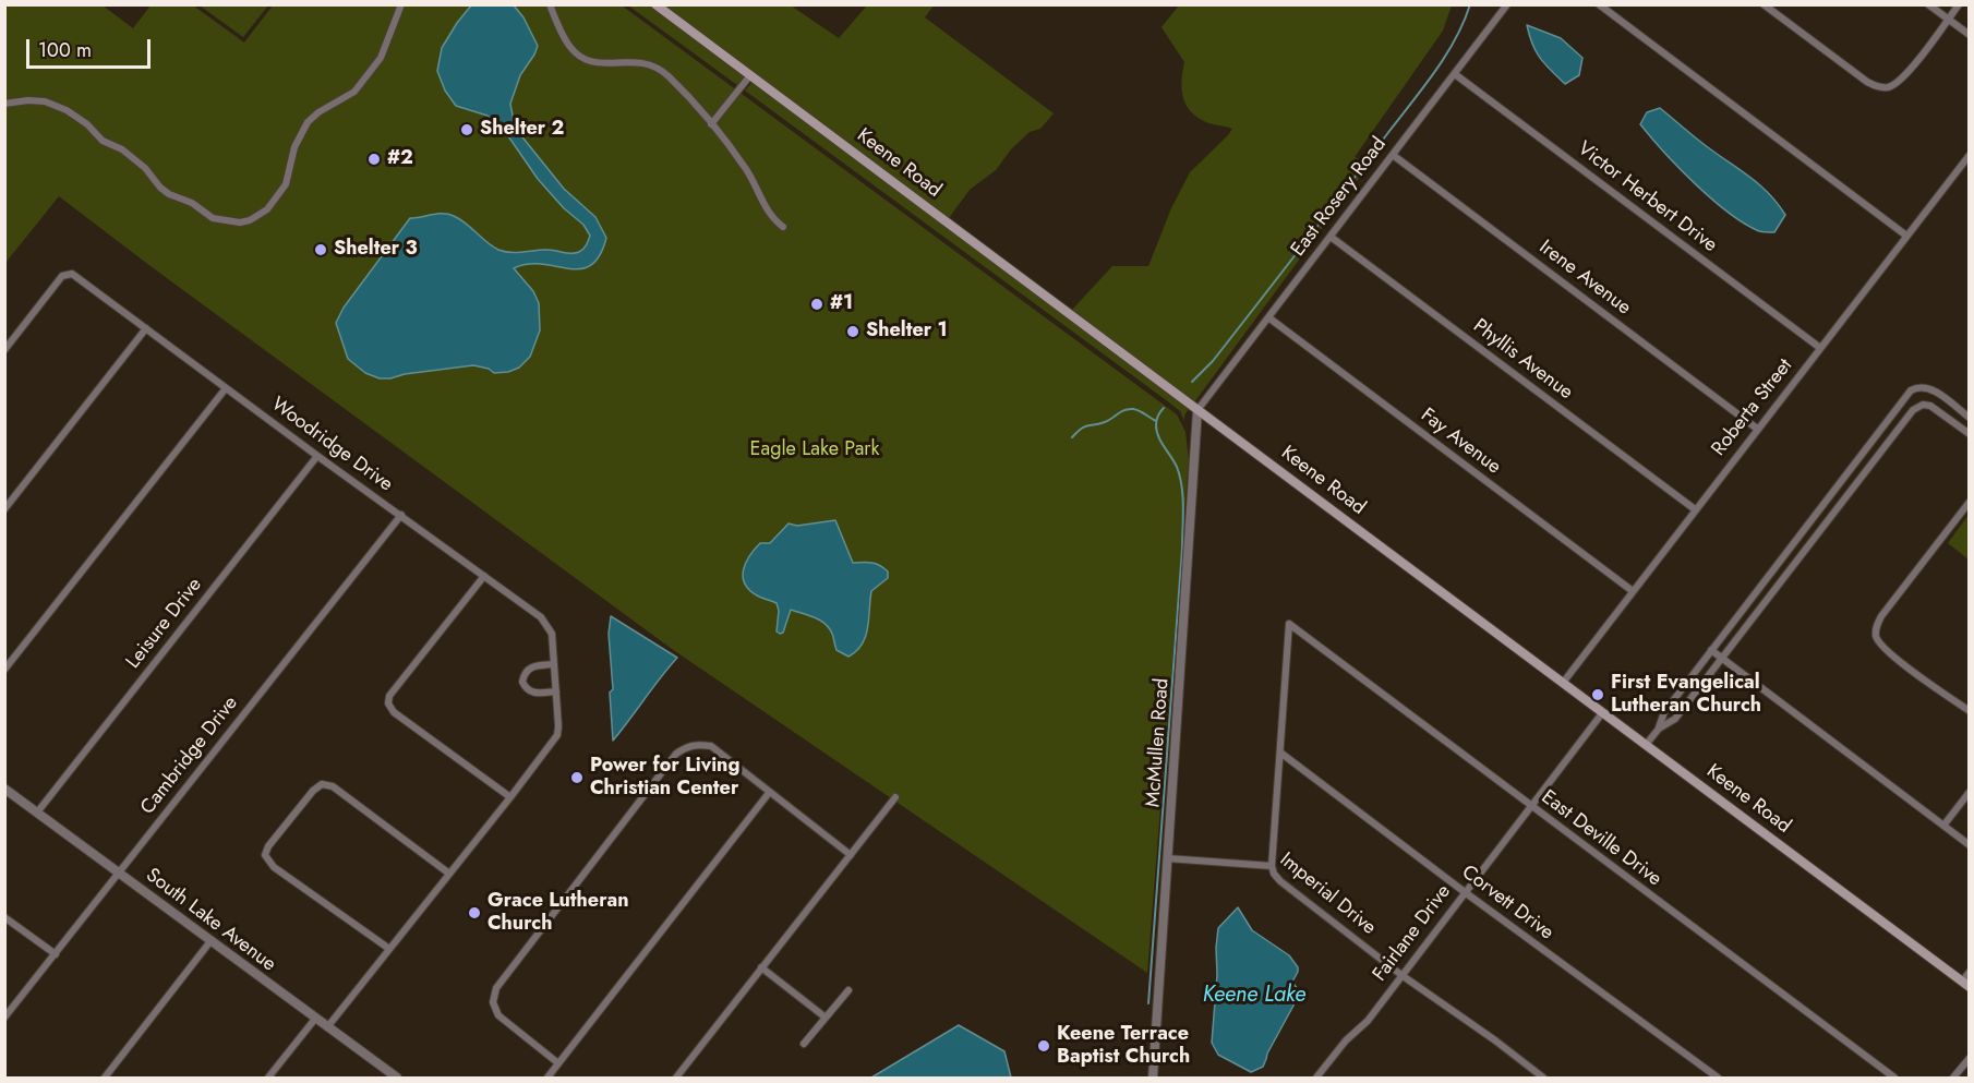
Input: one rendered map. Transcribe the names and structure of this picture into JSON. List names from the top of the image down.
{
  "streets": {
    "main road": ["Keene Road"],
    "street": [
      "East Rosery Road",
      "Victor Herbert Drive",
      "Irene Avenue",
      "Phyllis Avenue",
      "Roberta Street",
      "Fay Avenue",
      "Woodridge Drive",
      "Leisure Drive",
      "McMullen Road",
      "Cambridge Drive",
      "East Deville Drive",
      "Imperial Drive",
      "Corvett Drive",
      "South Lake Avenue",
      "Fairlane Drive"
    ]
  },
  "crossings": [
    ["Keene Road", "East Rosery Road"],
    ["Keene Road", "Roberta Street"],
    ["Keene Road", "McMullen Road"],
    ["Keene Road", "Fairlane Drive"],
    ["East Rosery Road", "Victor Herbert Drive"],
    ["East Rosery Road", "Irene Avenue"],
    ["East Rosery Road", "Phyllis Avenue"],
    ["East Rosery Road", "Fay Avenue"],
    ["East Rosery Road", "McMullen Road"],
    ["Victor Herbert Drive", "Roberta Street"],
    ["Irene Avenue", "Roberta Street"],
    ["Phyllis Avenue", "Roberta Street"],
    ["Roberta Street", "Fay Avenue"],
    ["Woodridge Drive", "Leisure Drive"],
    ["Woodridge Drive", "Cambridge Drive"],
    ["Woodridge Drive", "South Lake Avenue"],
    ["Leisure Drive", "South Lake Avenue"],
    ["McMullen Road", "Imperial Drive"],
    ["Cambridge Drive", "South Lake Avenue"],
    ["East Deville Drive", "Corvett Drive"],
    ["East Deville Drive", "Fairlane Drive"],
    ["Imperial Drive", "Fairlane Drive"],
    ["Corvett Drive", "Fairlane Drive"]
  ],
  "water": ["Keene Lake"],
  "parks": ["Eagle Lake Park"],
  "places": [
    "Shelter 2",
    "#2",
    "Shelter 3",
    "#1",
    "Shelter 1",
    "First Evangelical Lutheran Church",
    "Power for Living Christian Center",
    "Grace Lutheran Church",
    "Keene Terrace Baptist Church"
  ],
  "scale_bar": "100 m"
}
